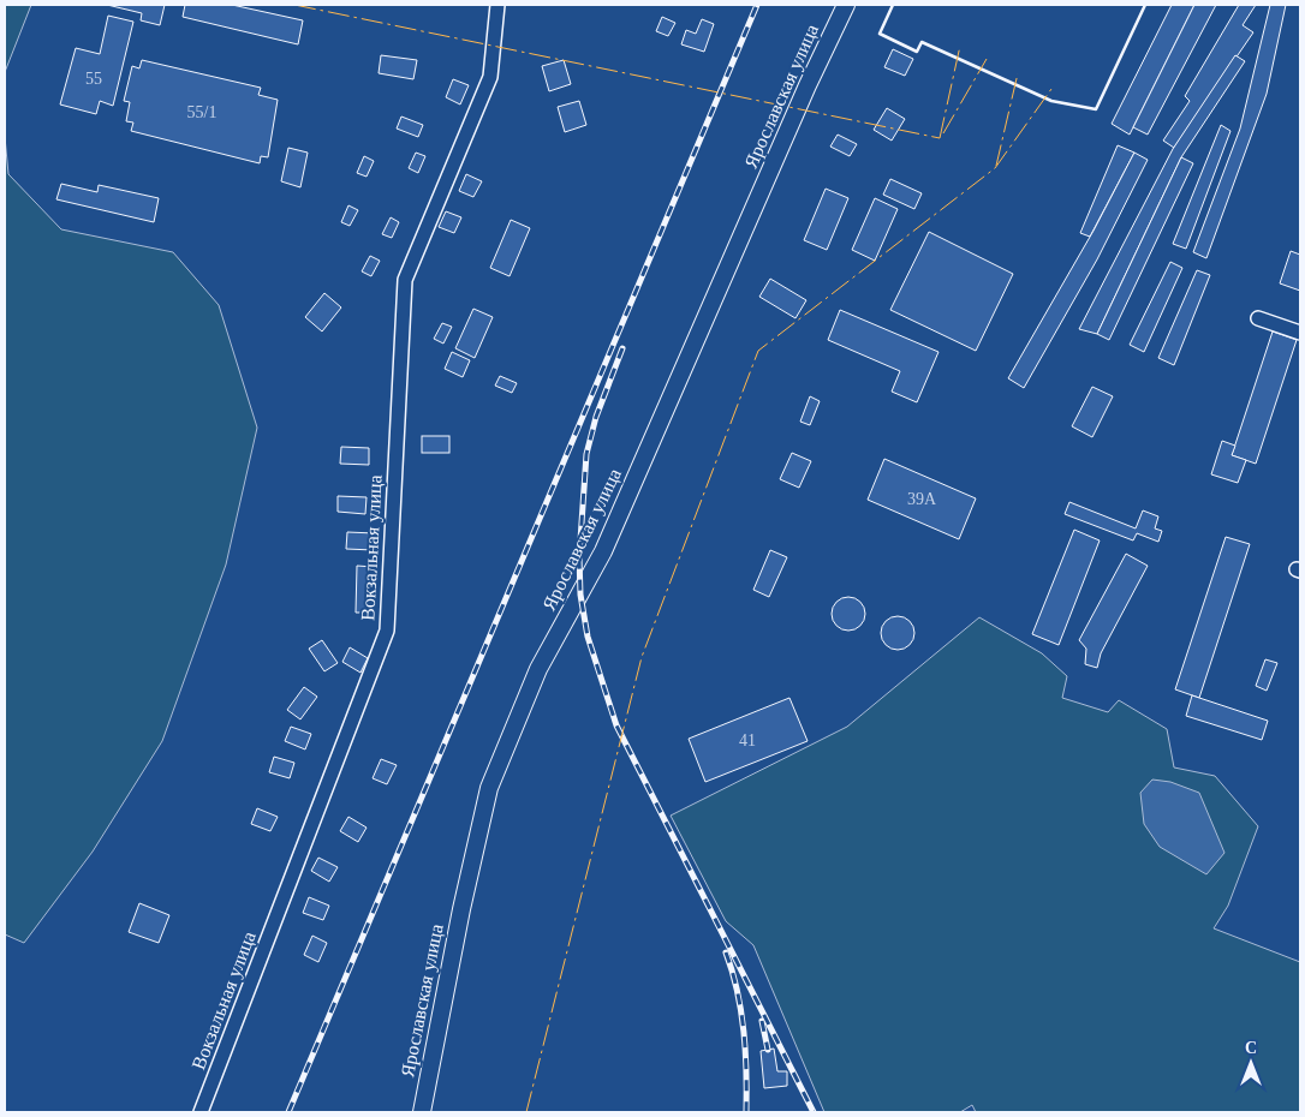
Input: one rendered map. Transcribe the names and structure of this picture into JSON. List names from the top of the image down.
{
  "streets": {
    "main road": ["Ярославская улица"],
    "street": ["Вокзальная улица"]
  },
  "house_numbers": [
    "55",
    "55/1",
    "39А",
    "41"
  ],
  "north": "top"
}
